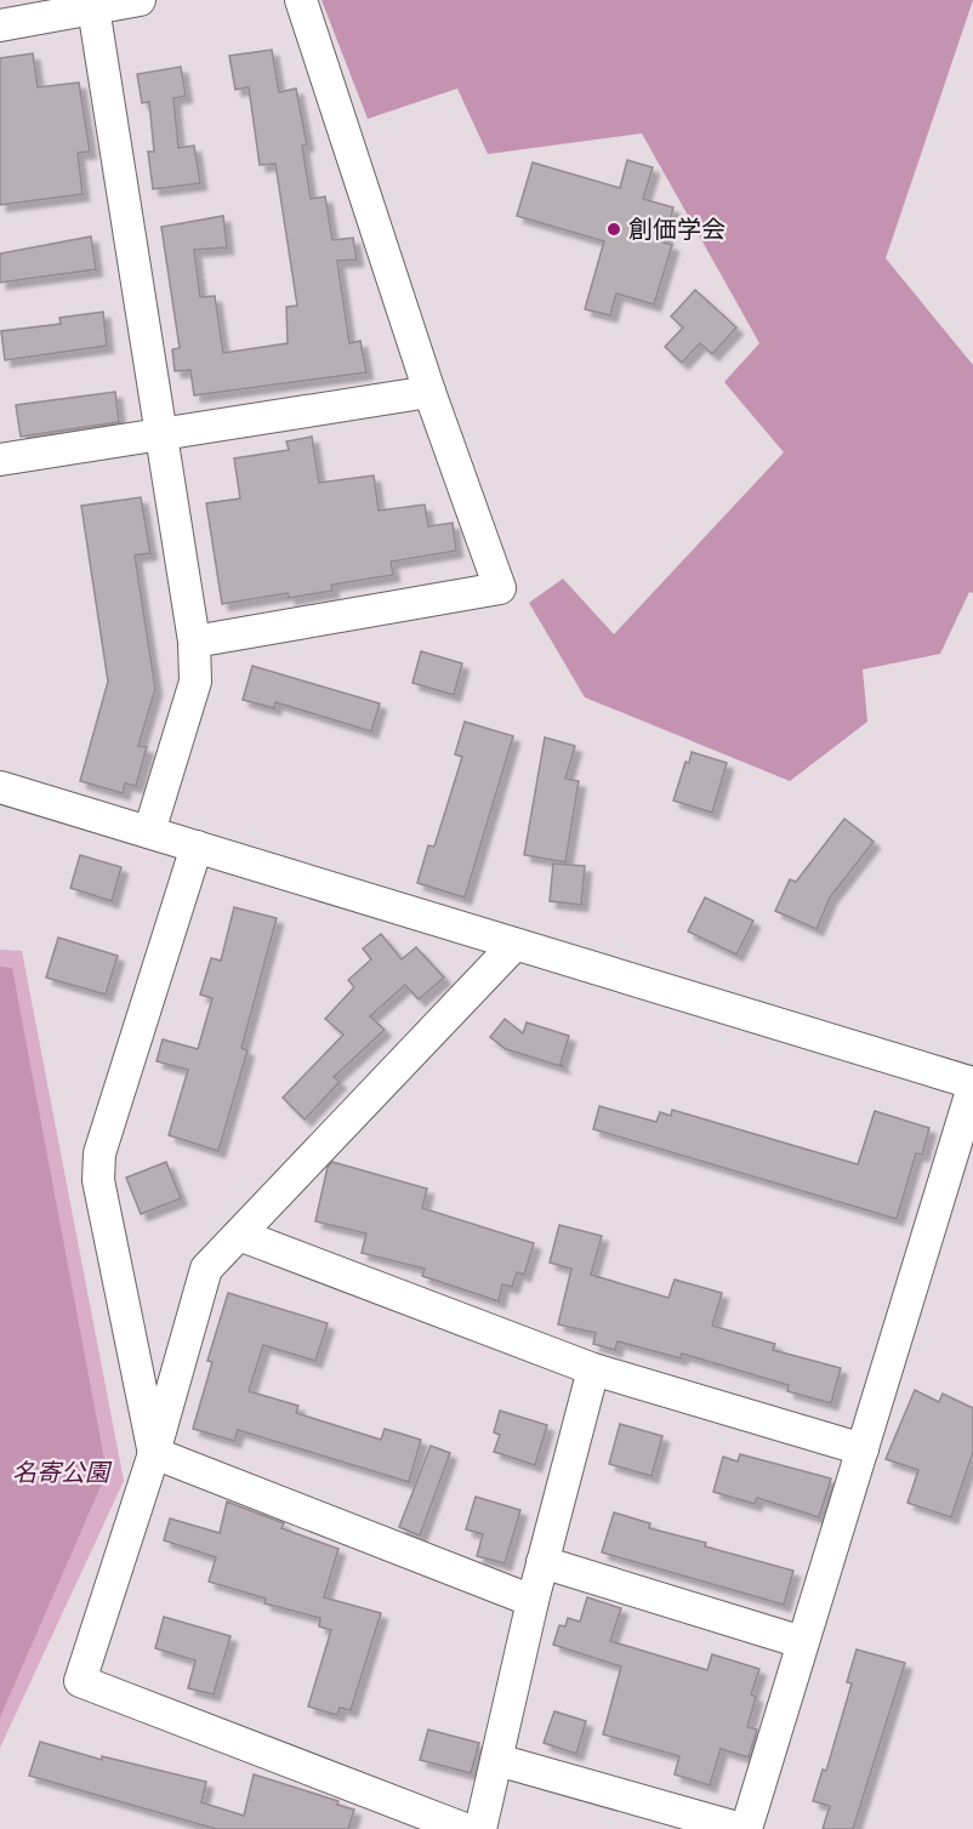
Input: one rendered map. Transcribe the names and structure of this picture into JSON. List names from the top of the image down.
{
  "parks": ["名寄公園"],
  "places": ["創価学会"]
}
